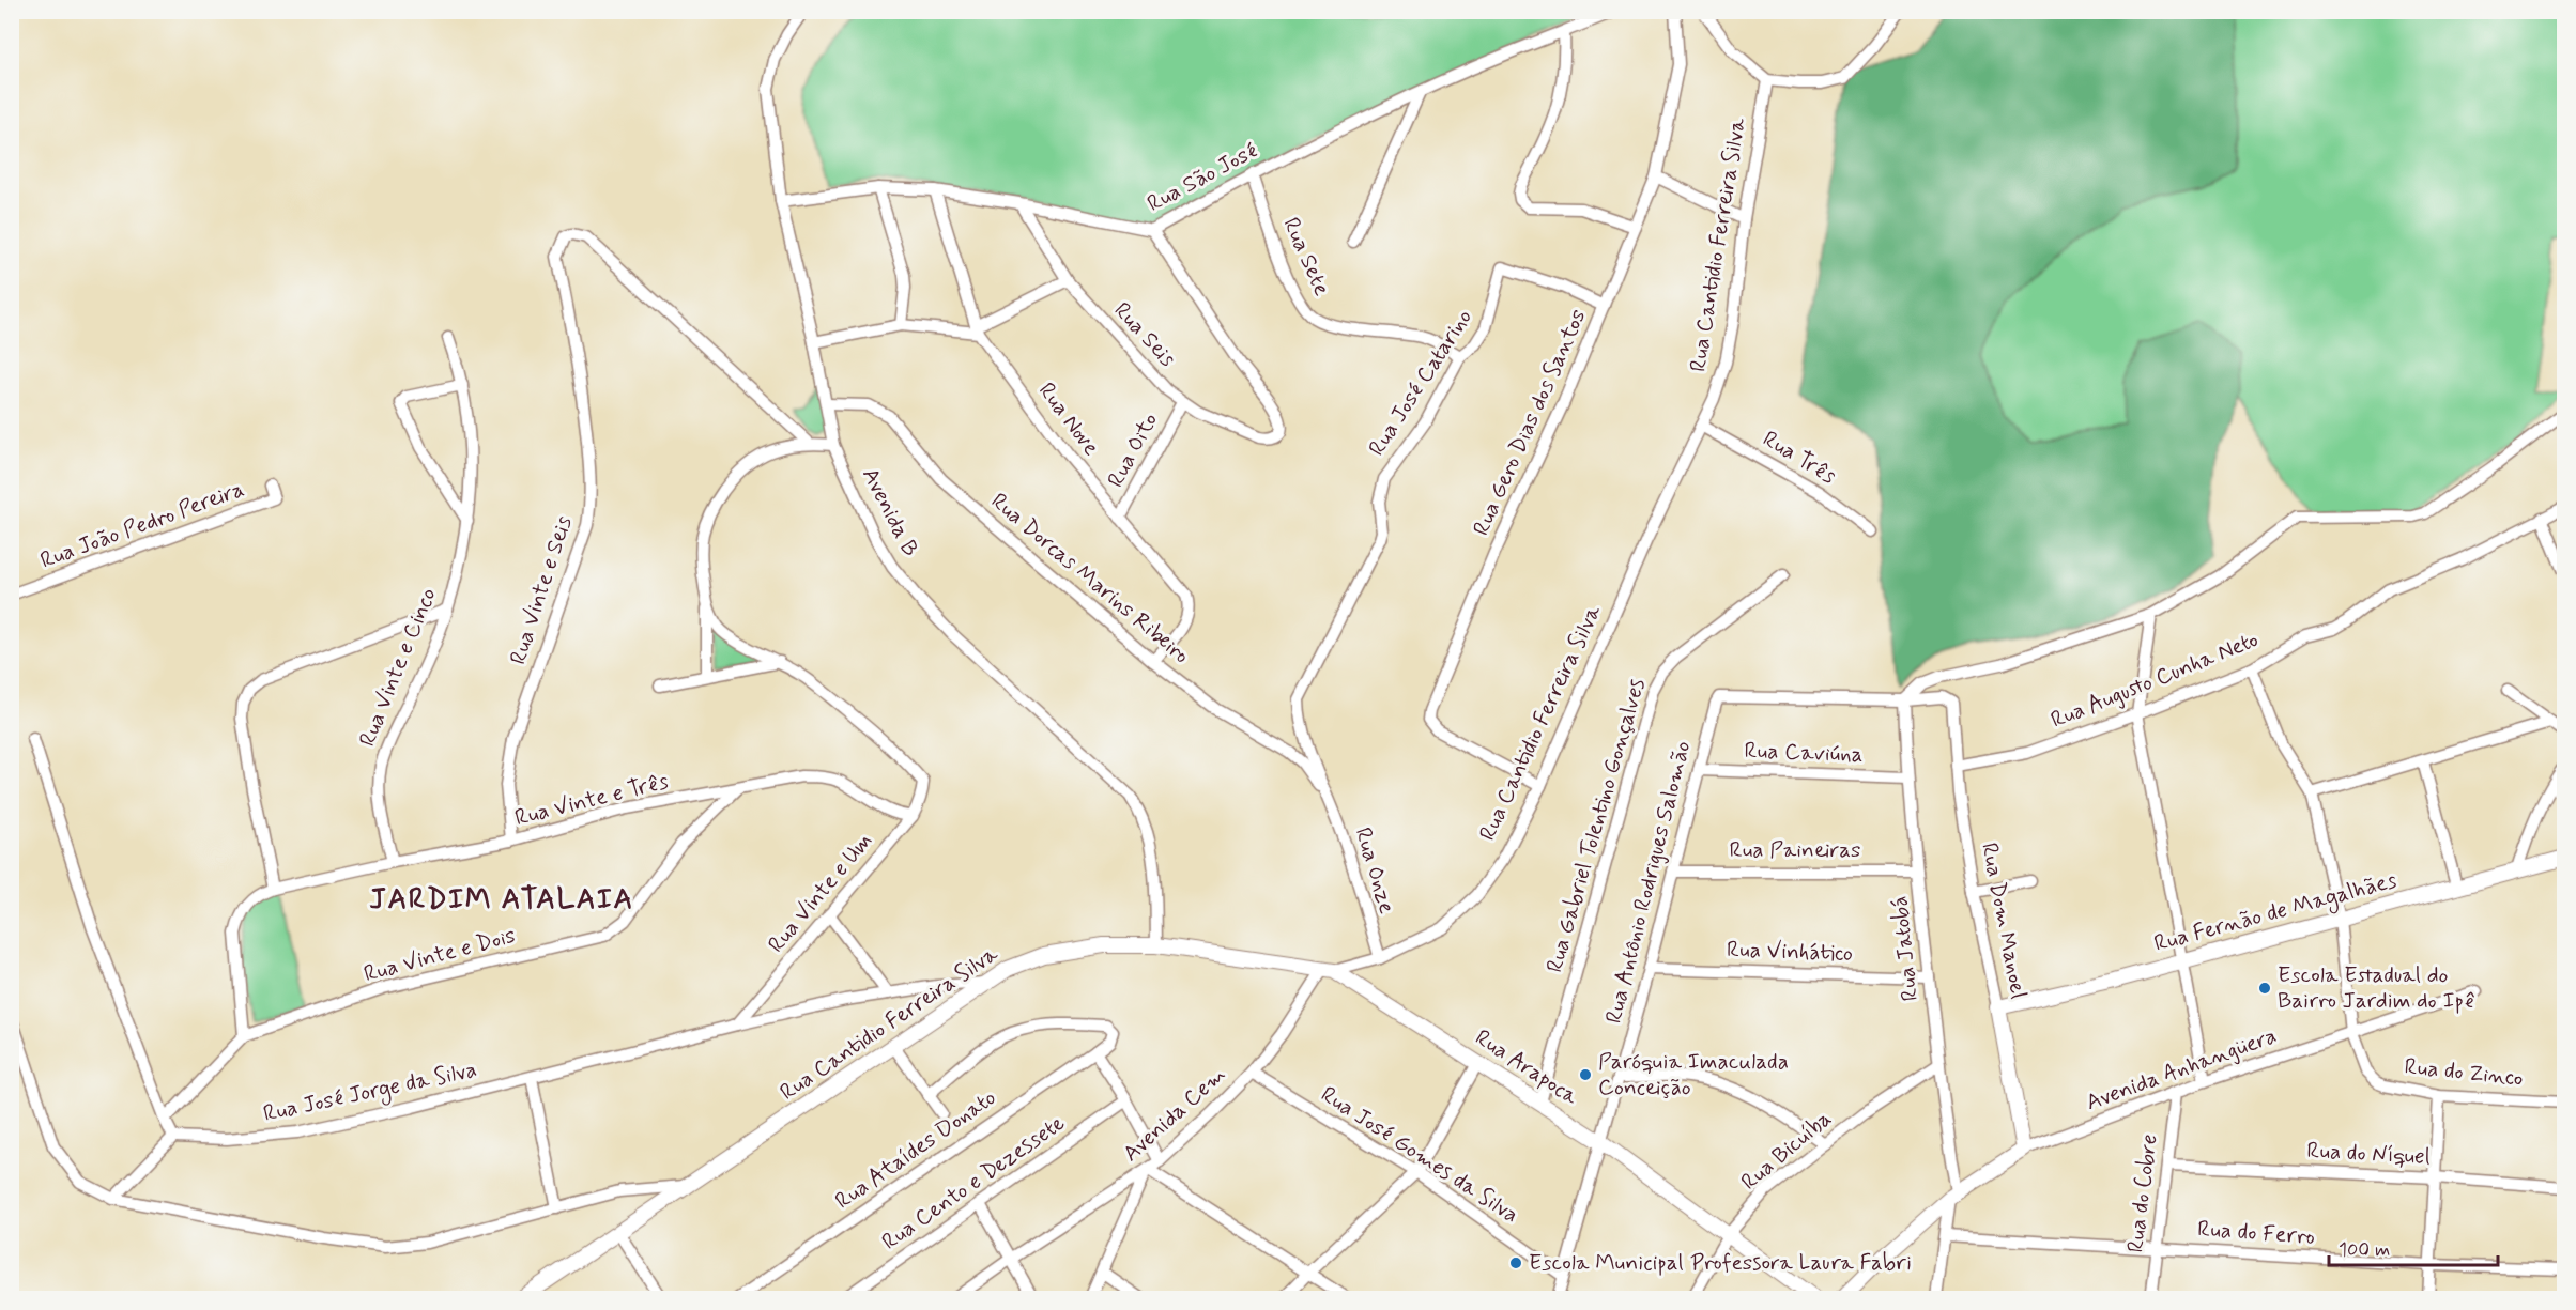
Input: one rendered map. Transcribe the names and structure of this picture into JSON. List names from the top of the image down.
{
  "streets": {
    "street": [
      "Rua São José",
      "Rua Cantidio Ferreira Silva",
      "Rua Sete",
      "Rua Seis",
      "Rua José Catarino",
      "Rua Nove",
      "Rua Gero Dias dos Santos",
      "Rua Oito",
      "Rua Três",
      "Avenida B",
      "Rua João Pedro Pereira",
      "Rua Dorcas Marins Ribeiro",
      "Rua Vinte e Seis",
      "Rua Vinte e Cinco",
      "Rua Augusto Cunha Neto",
      "Rua Caviúna",
      "Rua Vinte e Três",
      "Rua Gabriel Tolentino Gonçalves",
      "Rua Paineiras",
      "Rua Onze",
      "Rua Antônio Rodrigues Salomão",
      "Rua Vinte e Um",
      "Rua Fernão de Magalhães",
      "Rua Dom Manoel",
      "Rua Jatobá",
      "Rua Vinhático",
      "Rua Vinte e Dois",
      "Rua Arapoca",
      "Avenida Anhangüera",
      "Rua do Zinco",
      "Rua José Jorge da Silva",
      "Avenida Cem",
      "Rua Ataídes Donato",
      "Rua Bicuíba",
      "Rua do Níquel",
      "Rua José Gomes da Silva",
      "Rua Cento e Dezessete",
      "Rua do Cobre",
      "Rua do Ferro"
    ]
  },
  "crossings": [
    ["Rua São José", "Rua Sete"],
    ["Rua São José", "Rua Seis"],
    ["Rua São José", "Rua Nove"],
    ["Rua São José", "Avenida B"],
    ["Rua Cantidio Ferreira Silva", "Rua Gero Dias dos Santos"],
    ["Rua Cantidio Ferreira Silva", "Rua Três"],
    ["Rua Cantidio Ferreira Silva", "Avenida B"],
    ["Rua Cantidio Ferreira Silva", "Rua Onze"],
    ["Rua Cantidio Ferreira Silva", "Rua Arapoca"],
    ["Rua Cantidio Ferreira Silva", "Rua José Jorge da Silva"],
    ["Rua Cantidio Ferreira Silva", "Avenida Cem"],
    ["Rua Sete", "Rua José Catarino"],
    ["Rua Seis", "Rua Oito"],
    ["Rua José Catarino", "Rua Gero Dias dos Santos"],
    ["Rua José Catarino", "Rua Dorcas Marins Ribeiro"],
    ["Rua José Catarino", "Rua Onze"],
    ["Rua Nove", "Rua Oito"],
    ["Rua Nove", "Rua Dorcas Marins Ribeiro"],
    ["Avenida B", "Rua Dorcas Marins Ribeiro"],
    ["Rua Dorcas Marins Ribeiro", "Rua Onze"],
    ["Rua Vinte e Seis", "Rua Vinte e Três"],
    ["Rua Vinte e Cinco", "Rua Vinte e Três"],
    ["Rua Augusto Cunha Neto", "Rua Dom Manoel"],
    ["Rua Caviúna", "Rua Antônio Rodrigues Salomão"],
    ["Rua Caviúna", "Rua Jatobá"],
    ["Rua Vinte e Três", "Rua Vinte e Um"],
    ["Rua Vinte e Três", "Rua Vinte e Dois"],
    ["Rua Gabriel Tolentino Gonçalves", "Rua Arapoca"],
    ["Rua Paineiras", "Rua Antônio Rodrigues Salomão"],
    ["Rua Paineiras", "Rua Jatobá"],
    ["Rua Antônio Rodrigues Salomão", "Rua Dom Manoel"],
    ["Rua Antônio Rodrigues Salomão", "Rua Jatobá"],
    ["Rua Antônio Rodrigues Salomão", "Rua Vinhático"],
    ["Rua Antônio Rodrigues Salomão", "Rua Arapoca"],
    ["Rua Antônio Rodrigues Salomão", "Rua José Gomes da Silva"],
    ["Rua Vinte e Um", "Rua José Jorge da Silva"],
    ["Rua Fernão de Magalhães", "Rua Dom Manoel"],
    ["Rua Dom Manoel", "Avenida Anhangüera"],
    ["Rua Jatobá", "Rua Vinhático"],
    ["Rua Jatobá", "Avenida Anhangüera"],
    ["Rua Jatobá", "Rua Bicuíba"],
    ["Rua Jatobá", "Rua do Ferro"],
    ["Rua Arapoca", "Avenida Cem"],
    ["Rua Arapoca", "Rua Bicuíba"],
    ["Avenida Anhangüera", "Rua do Zinco"],
    ["Avenida Anhangüera", "Rua do Cobre"],
    ["Avenida Cem", "Rua José Gomes da Silva"],
    ["Rua do Níquel", "Rua do Cobre"],
    ["Rua do Cobre", "Rua do Ferro"]
  ],
  "districts": ["JARDIM ATALAIA"],
  "places": ["Escola Estadual do Bairro Jardim do Ipê", "Paróquia Imaculada Conceição", "Escola Municipal Professora Laura Fabri"],
  "scale_bar": "100 m"
}
